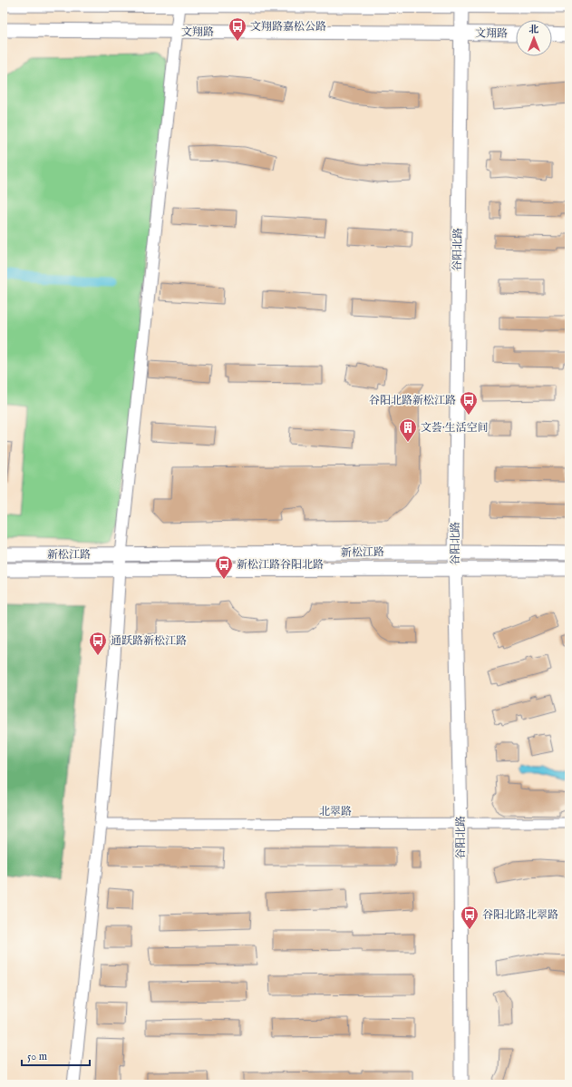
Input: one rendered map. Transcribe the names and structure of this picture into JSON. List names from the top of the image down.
{
  "streets": {
    "main road": ["文翔路", "谷阳北路", "新松江路"],
    "street": ["北翠路"]
  },
  "crossings": [
    ["文翔路", "谷阳北路"],
    ["谷阳北路", "新松江路"],
    ["谷阳北路", "北翠路"]
  ],
  "places": {
    "bus stop": [
      "文翔路嘉松公路",
      "谷阳北路新松江路",
      "新松江路谷阳北路",
      "通跃路新松江路",
      "谷阳北路北翠路"
    ],
    "building": ["文荟·生活空间"]
  },
  "scale_bar": "50 m",
  "north": "top"
}
